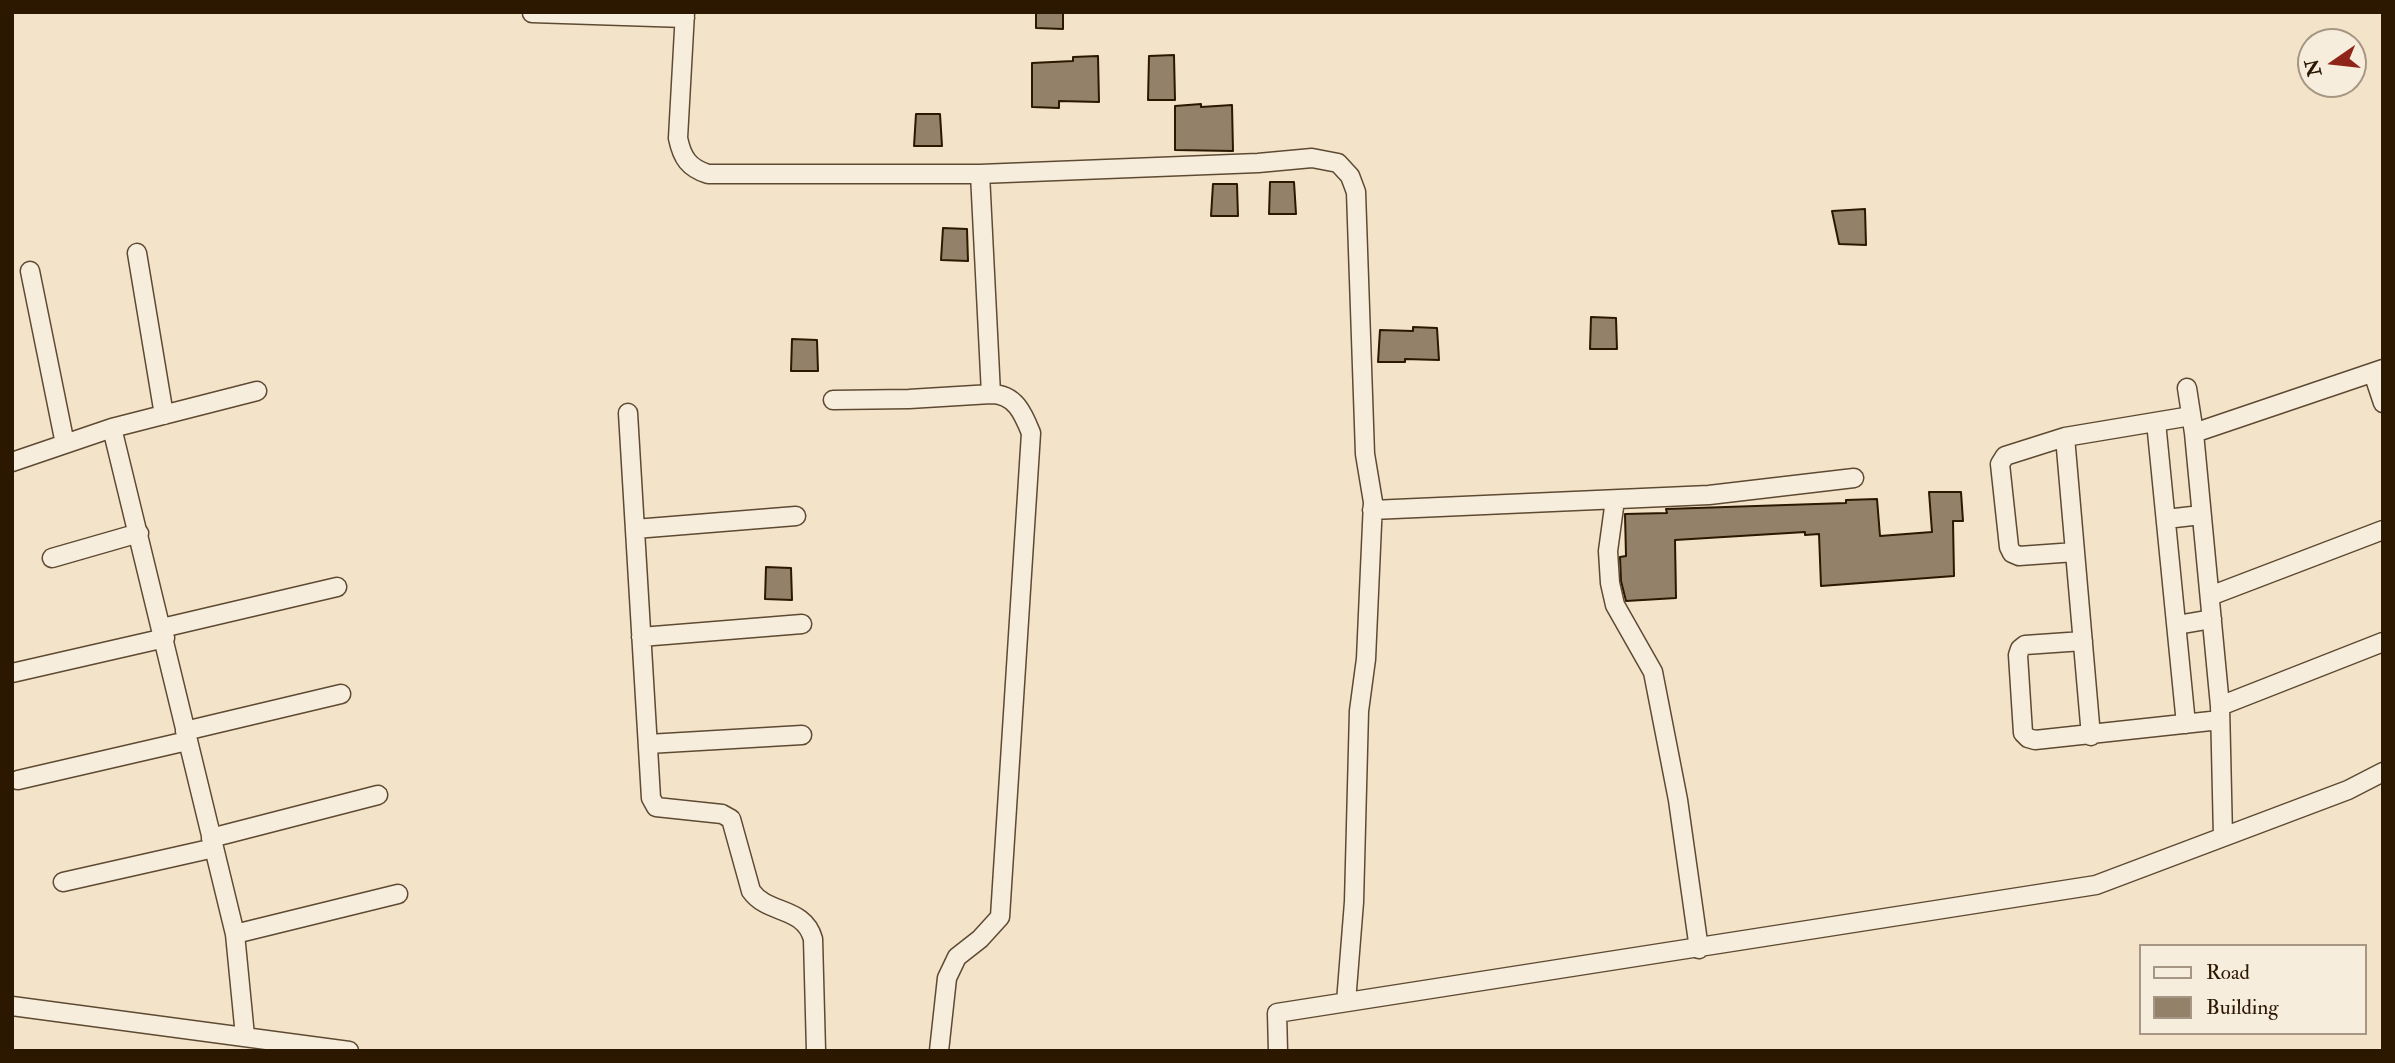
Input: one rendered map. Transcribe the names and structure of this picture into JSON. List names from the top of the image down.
{
  "legend": ["Road", "Building"],
  "north": "left"
}
